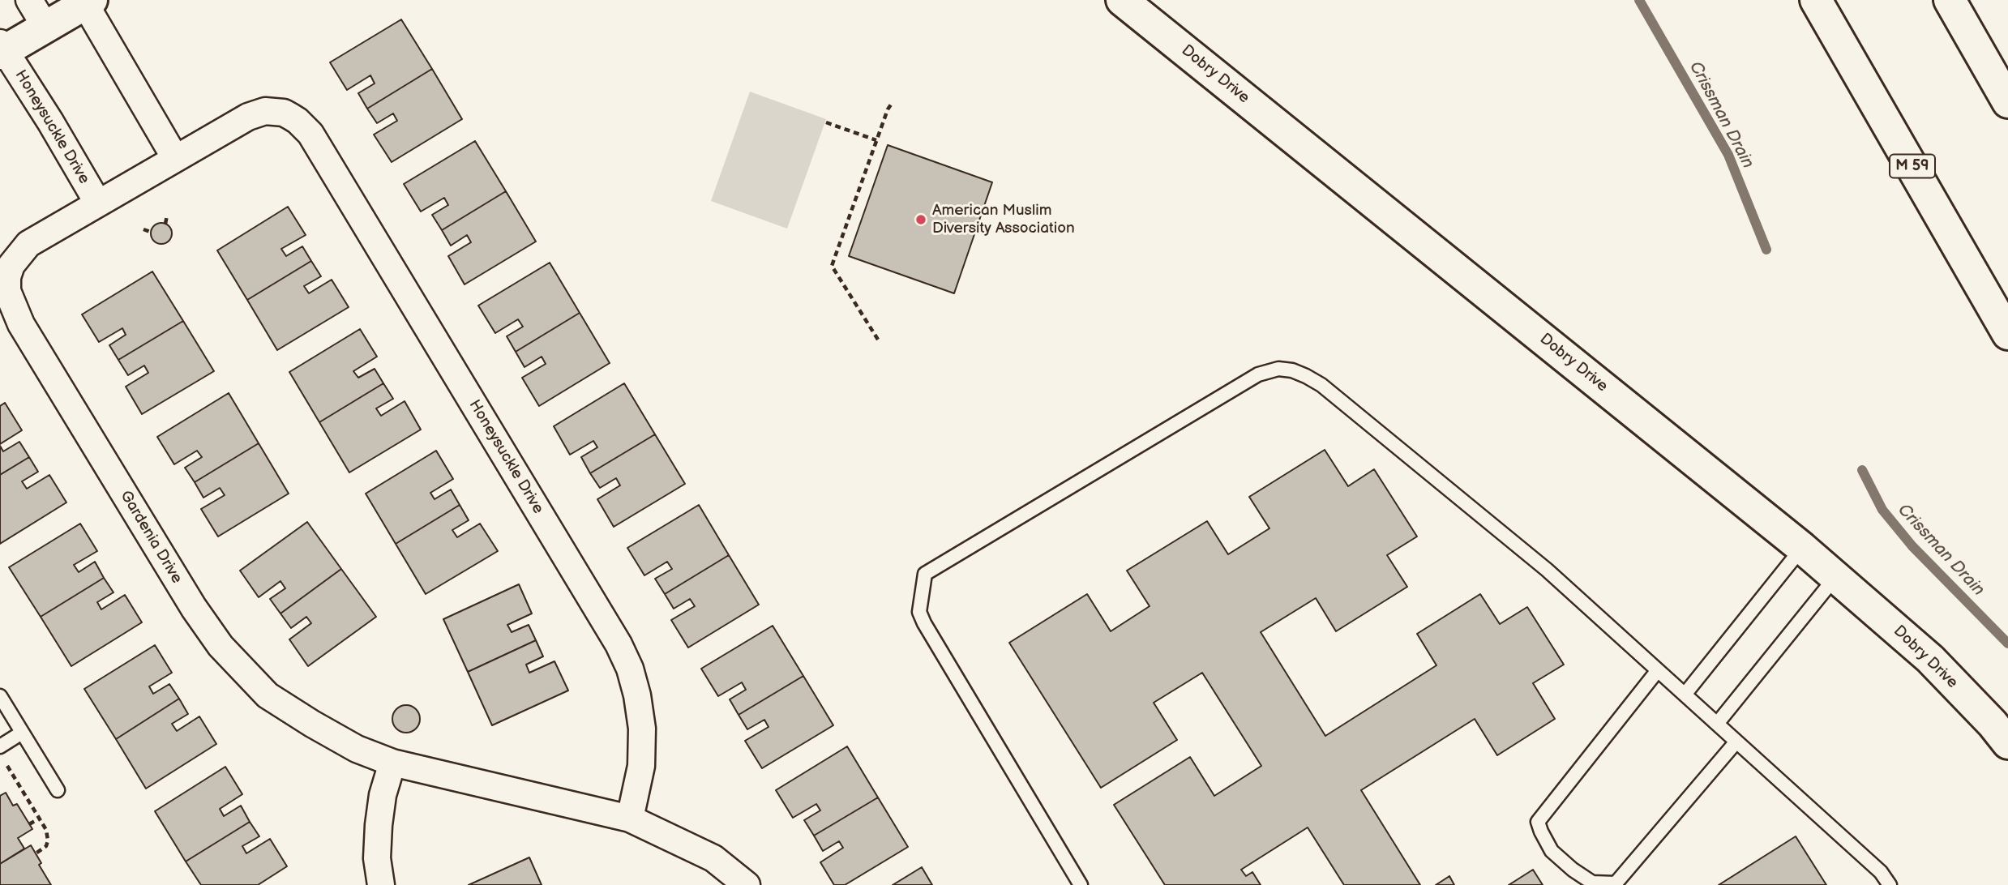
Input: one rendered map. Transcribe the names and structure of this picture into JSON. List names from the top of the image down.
{
  "streets": {
    "main road": ["Dobry Drive", "M 59"],
    "street": ["Honeysuckle Drive", "Gardenia Drive"]
  },
  "crossings": [
    ["Honeysuckle Drive", "Gardenia Drive"]
  ],
  "water": ["Crissman Drain"],
  "places": ["American Muslim Diversity Association"]
}
